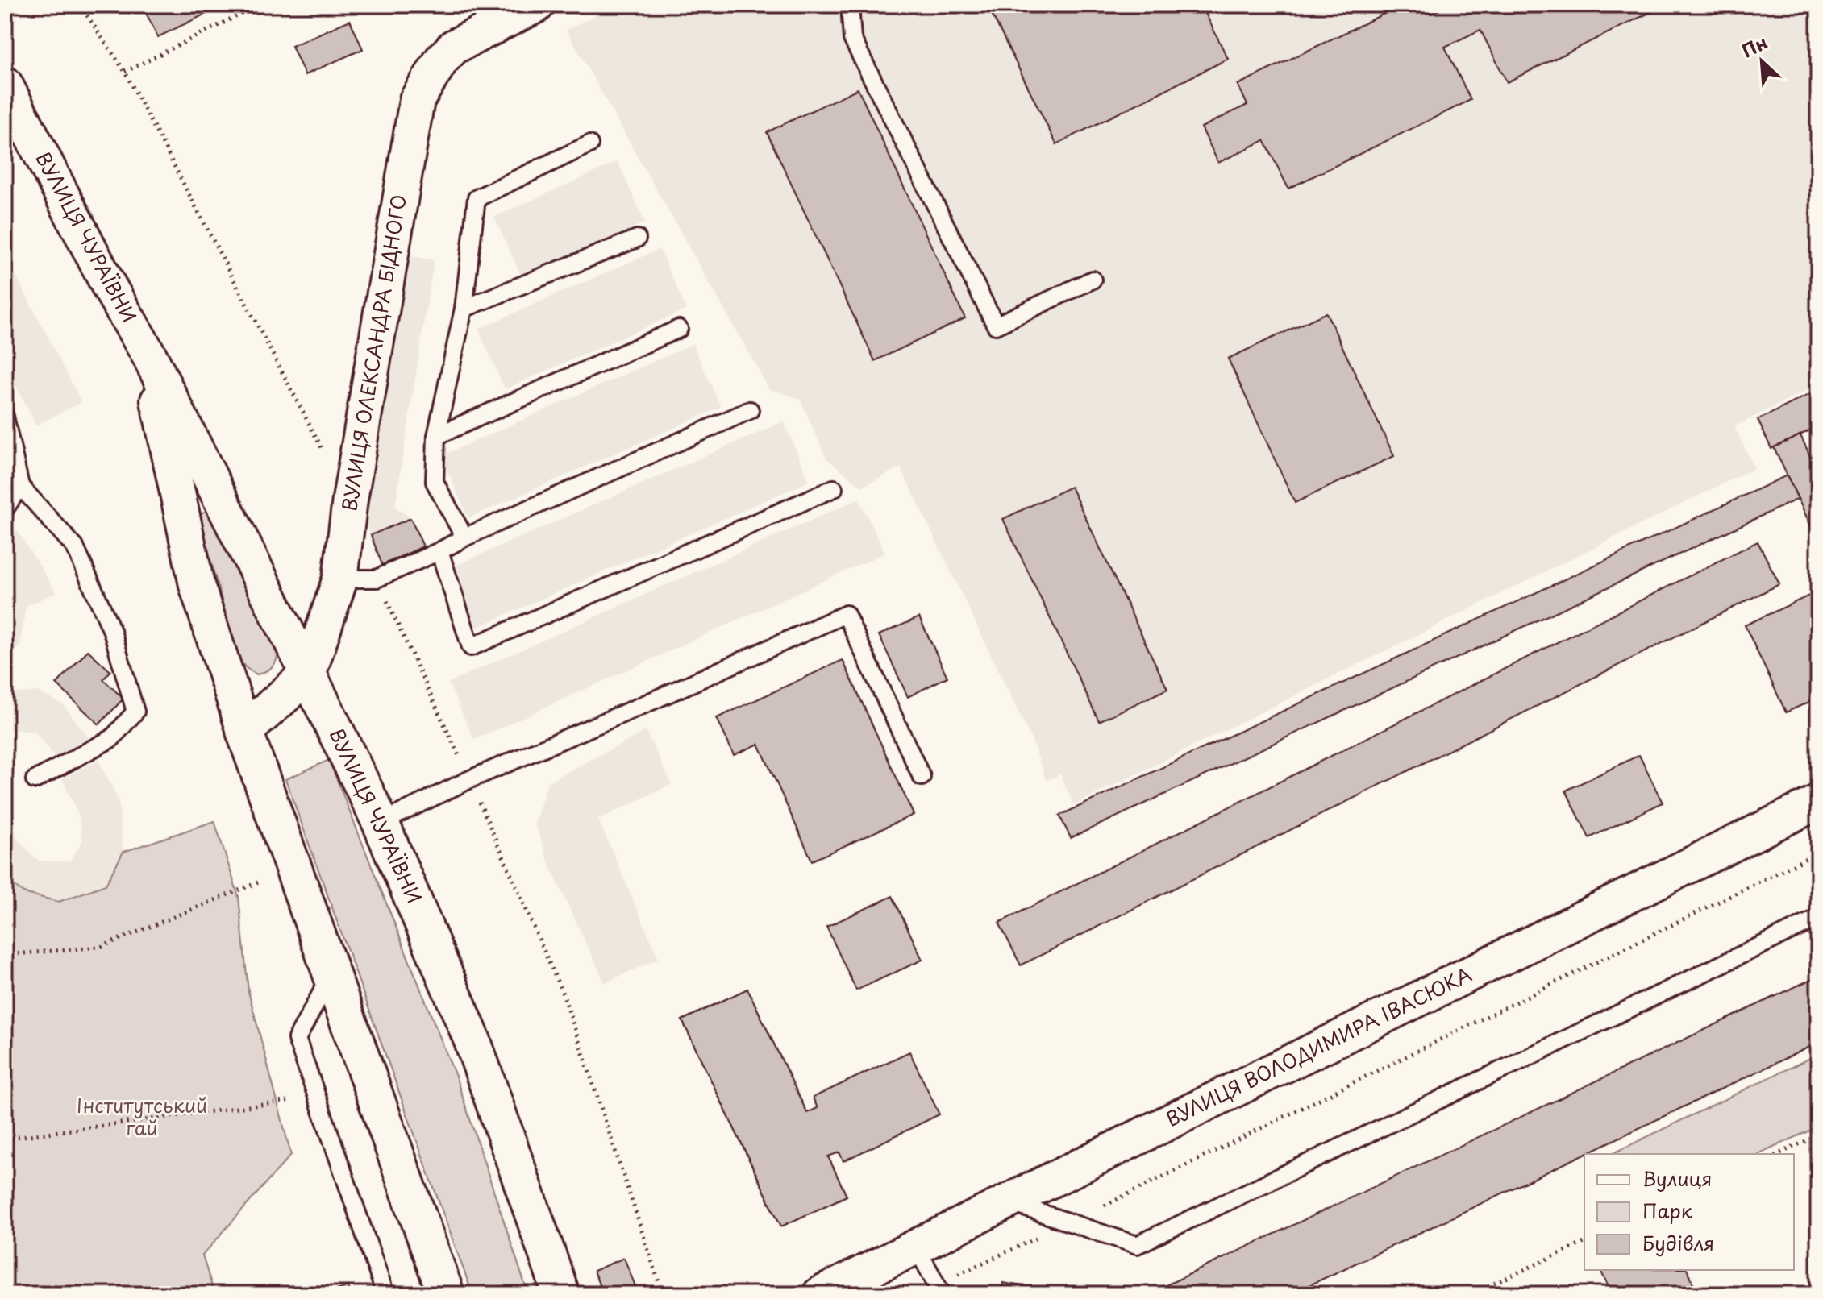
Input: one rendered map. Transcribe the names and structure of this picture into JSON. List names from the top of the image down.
{
  "streets": {
    "street": ["ВУЛИЦЯ ЧУРАЇВНИ", "ВУЛИЦЯ ОЛЕКСАНДРА БІДНОГО", "ВУЛИЦЯ ВОЛОДИМИРА ІВАСЮКА"]
  },
  "crossings": [
    ["ВУЛИЦЯ ЧУРАЇВНИ", "ВУЛИЦЯ ОЛЕКСАНДРА БІДНОГО"]
  ],
  "parks": ["Інститутський гай"],
  "legend": ["Вулиця", "Парк", "Будівля"],
  "north": "top left"
}
